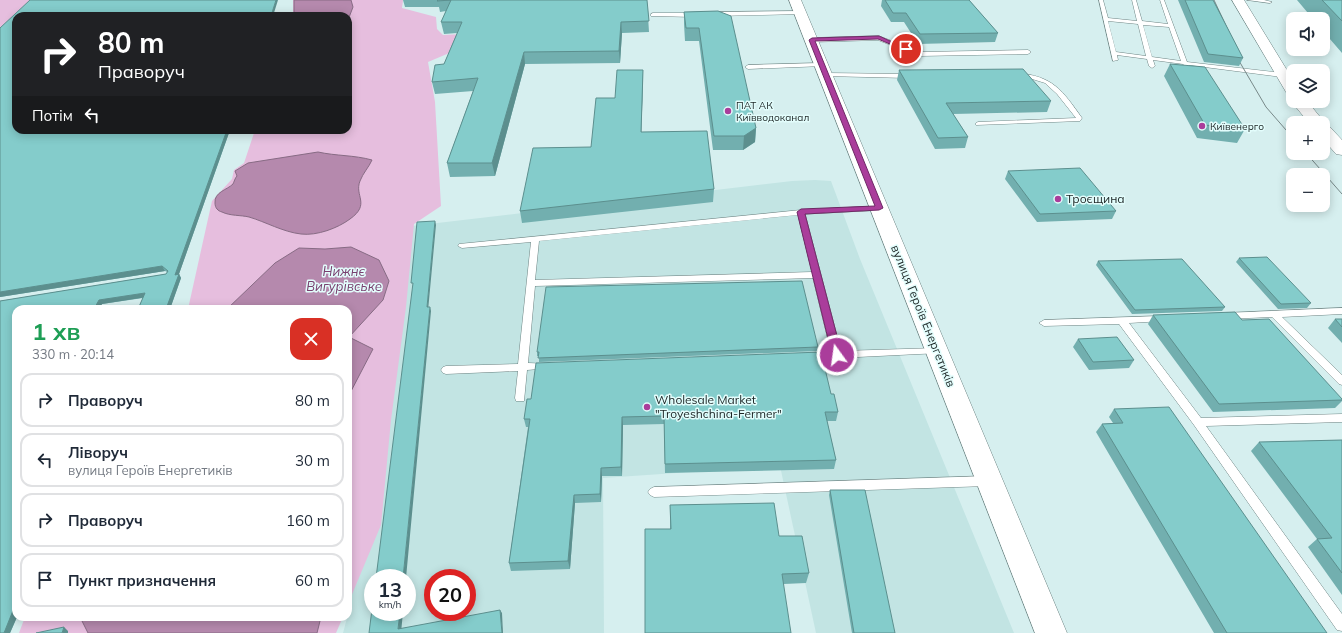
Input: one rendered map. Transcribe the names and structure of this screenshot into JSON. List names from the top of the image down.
{
  "streets": {
    "street": ["вулиця Героїв Енергетиків"]
  },
  "water": ["Нижнє Вигурівське"],
  "places": [
    "ПАТ АК Київводоканал",
    "Київенерго",
    "Троєщина",
    "Wholesale Market \"Troyeshchina-Fermer\""
  ],
  "page": {
    "map_buttons": ["+", "−"],
    "turn": ["80 m", "Праворуч"],
    "then": "Потім",
    "heading": ["1 хв", "330 m · 20:14"],
    "list": [
      {
        "name": "Праворуч",
        "value": "80 m"
      },
      {
        "name": "Ліворуч",
        "note": "вулиця Героїв Енергетиків",
        "value": "30 m"
      },
      {
        "name": "Праворуч",
        "value": "160 m"
      },
      {
        "name": "Пункт призначення",
        "value": "60 m"
      }
    ],
    "speed": "13 km/h",
    "limit": "20"
  }
}
